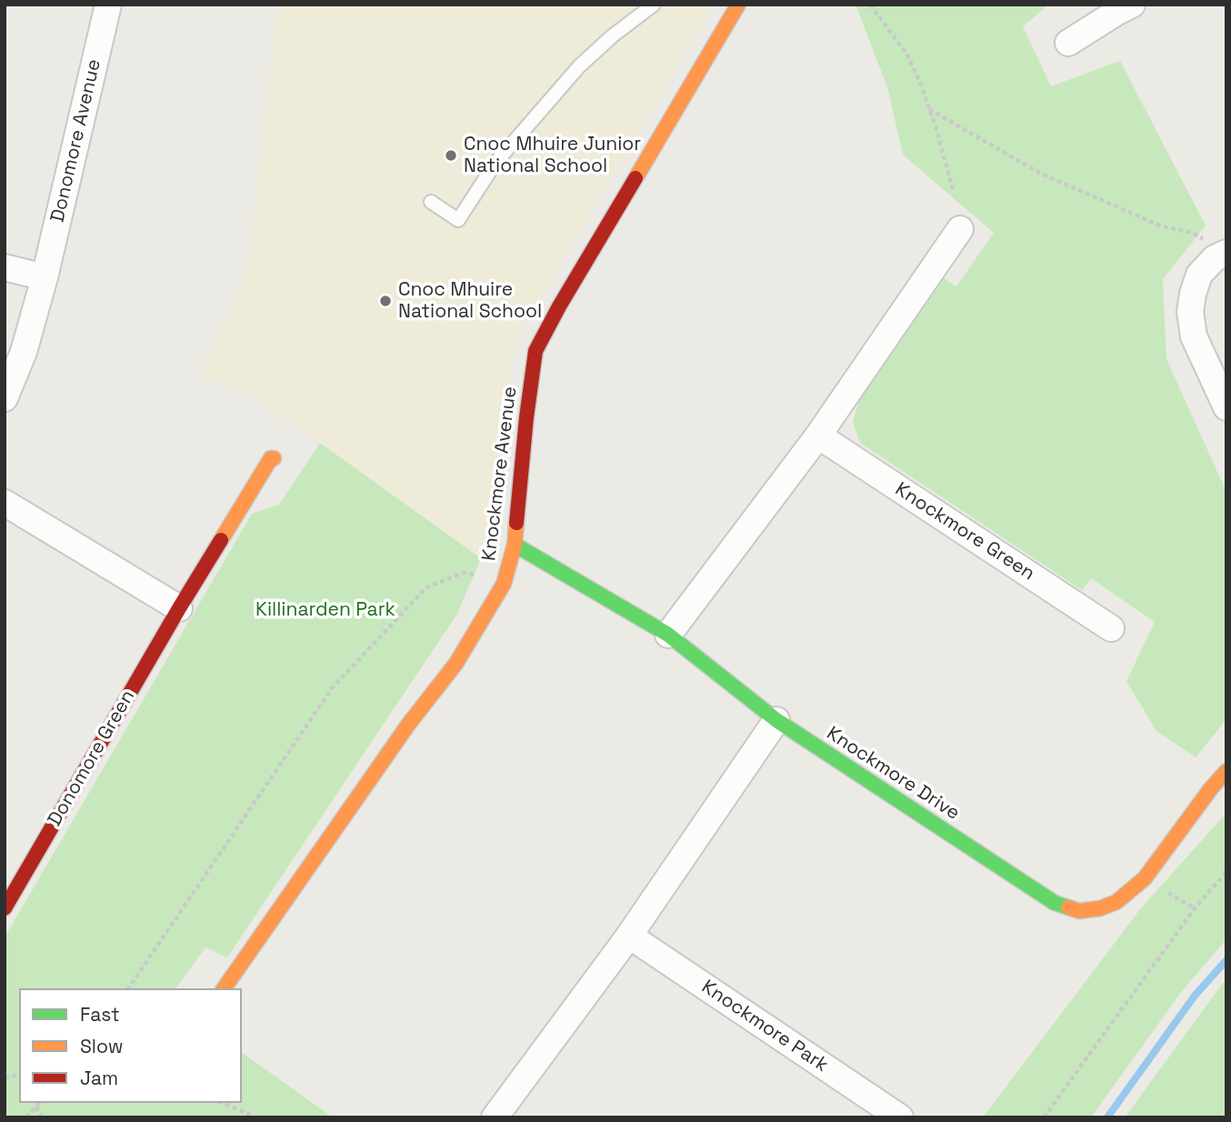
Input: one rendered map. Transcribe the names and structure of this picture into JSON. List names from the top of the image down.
{
  "streets": {
    "street": [
      "Donomore Avenue",
      "Knockmore Avenue",
      "Knockmore Green",
      "Donomore Green",
      "Knockmore Drive",
      "Knockmore Park"
    ]
  },
  "crossings": [
    ["Knockmore Avenue", "Knockmore Drive"]
  ],
  "parks": ["Killinarden Park"],
  "places": ["Cnoc Mhuire Junior National School", "Cnoc Mhuire National School"],
  "legend": ["Fast", "Slow", "Jam"]
}
